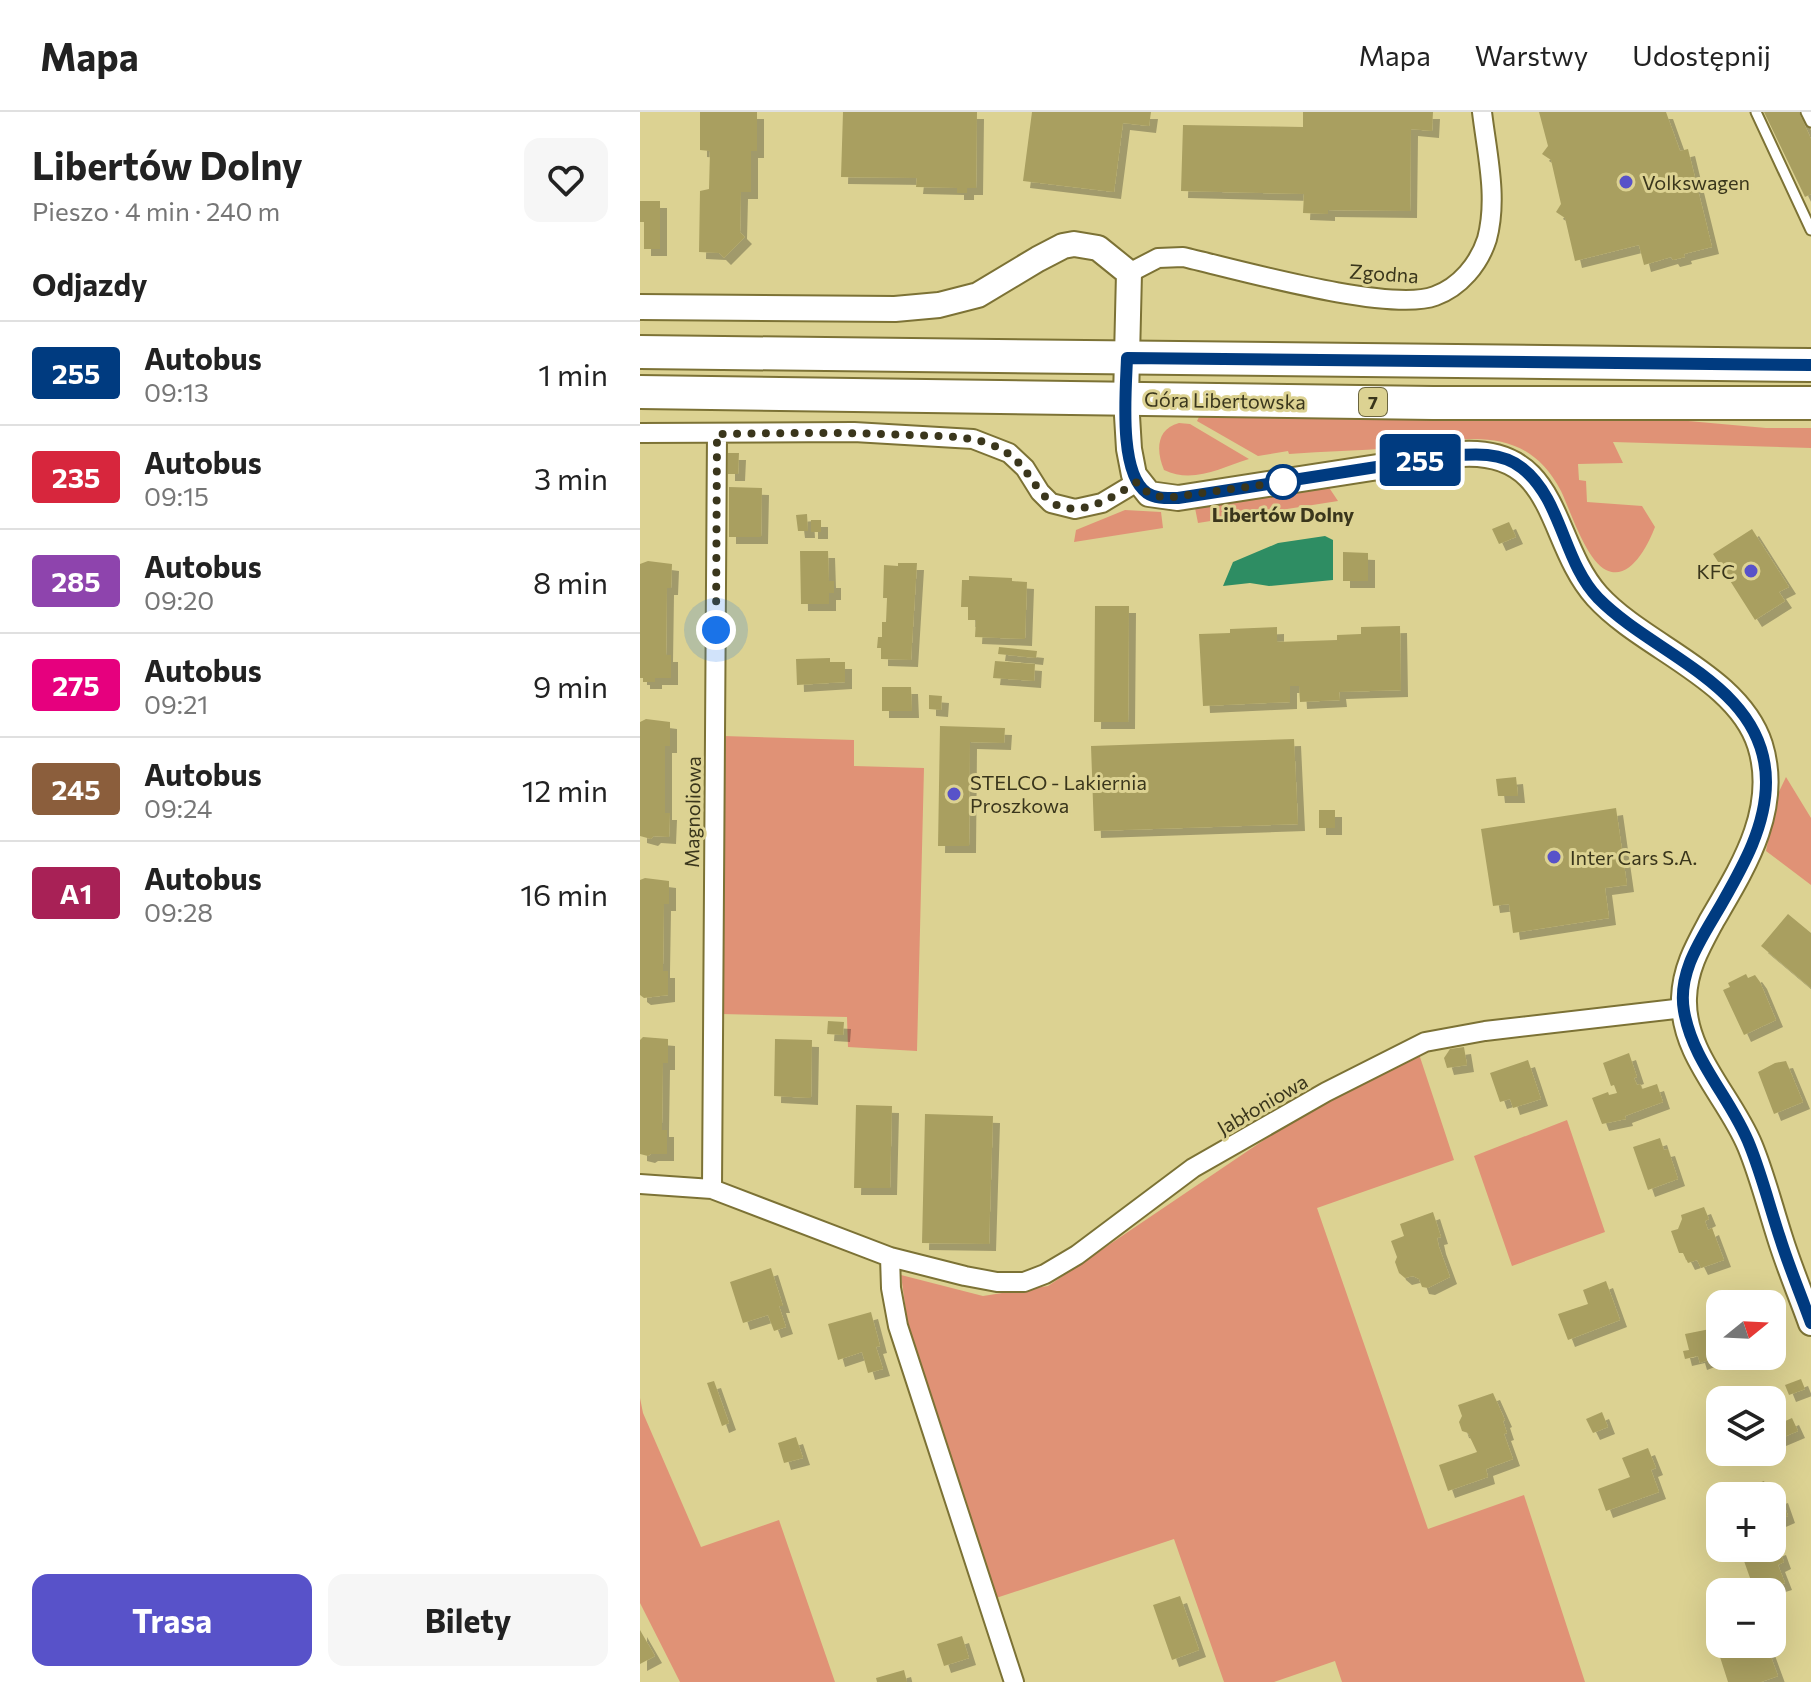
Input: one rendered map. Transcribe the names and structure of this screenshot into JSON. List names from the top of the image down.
{
  "streets": {
    "highway": ["Góra Libertowska", "7"],
    "street": ["Zgodna", "Magnoliowa", "Jabłoniowa"]
  },
  "crossings": [
    ["Magnoliowa", "Jabłoniowa"]
  ],
  "places": [
    "Volkswagen",
    "Libertów Dolny",
    "KFC",
    "STELCO - Lakiernia Proszkowa",
    "Inter Cars S.A."
  ],
  "lines": ["bus line 255"],
  "north": "right",
  "page": {
    "header": "Mapa",
    "nav": ["Mapa", "Warstwy", "Udostępnij"],
    "heading": [
      ["Libertów Dolny", "Pieszo · 4 min · 240 m"],
      "Odjazdy"
    ],
    "on_map": "255",
    "list": [
      {
        "mark": "255",
        "name": "Autobus",
        "note": "09:13",
        "value": "1 min"
      },
      {
        "mark": "235",
        "name": "Autobus",
        "note": "09:15",
        "value": "3 min"
      },
      {
        "mark": "285",
        "name": "Autobus",
        "note": "09:20",
        "value": "8 min"
      },
      {
        "mark": "275",
        "name": "Autobus",
        "note": "09:21",
        "value": "9 min"
      },
      {
        "mark": "245",
        "name": "Autobus",
        "note": "09:24",
        "value": "12 min"
      },
      {
        "mark": "A1",
        "name": "Autobus",
        "note": "09:28",
        "value": "16 min"
      }
    ],
    "map_buttons": ["+", "−"],
    "buttons": ["Trasa", "Bilety"]
  }
}
